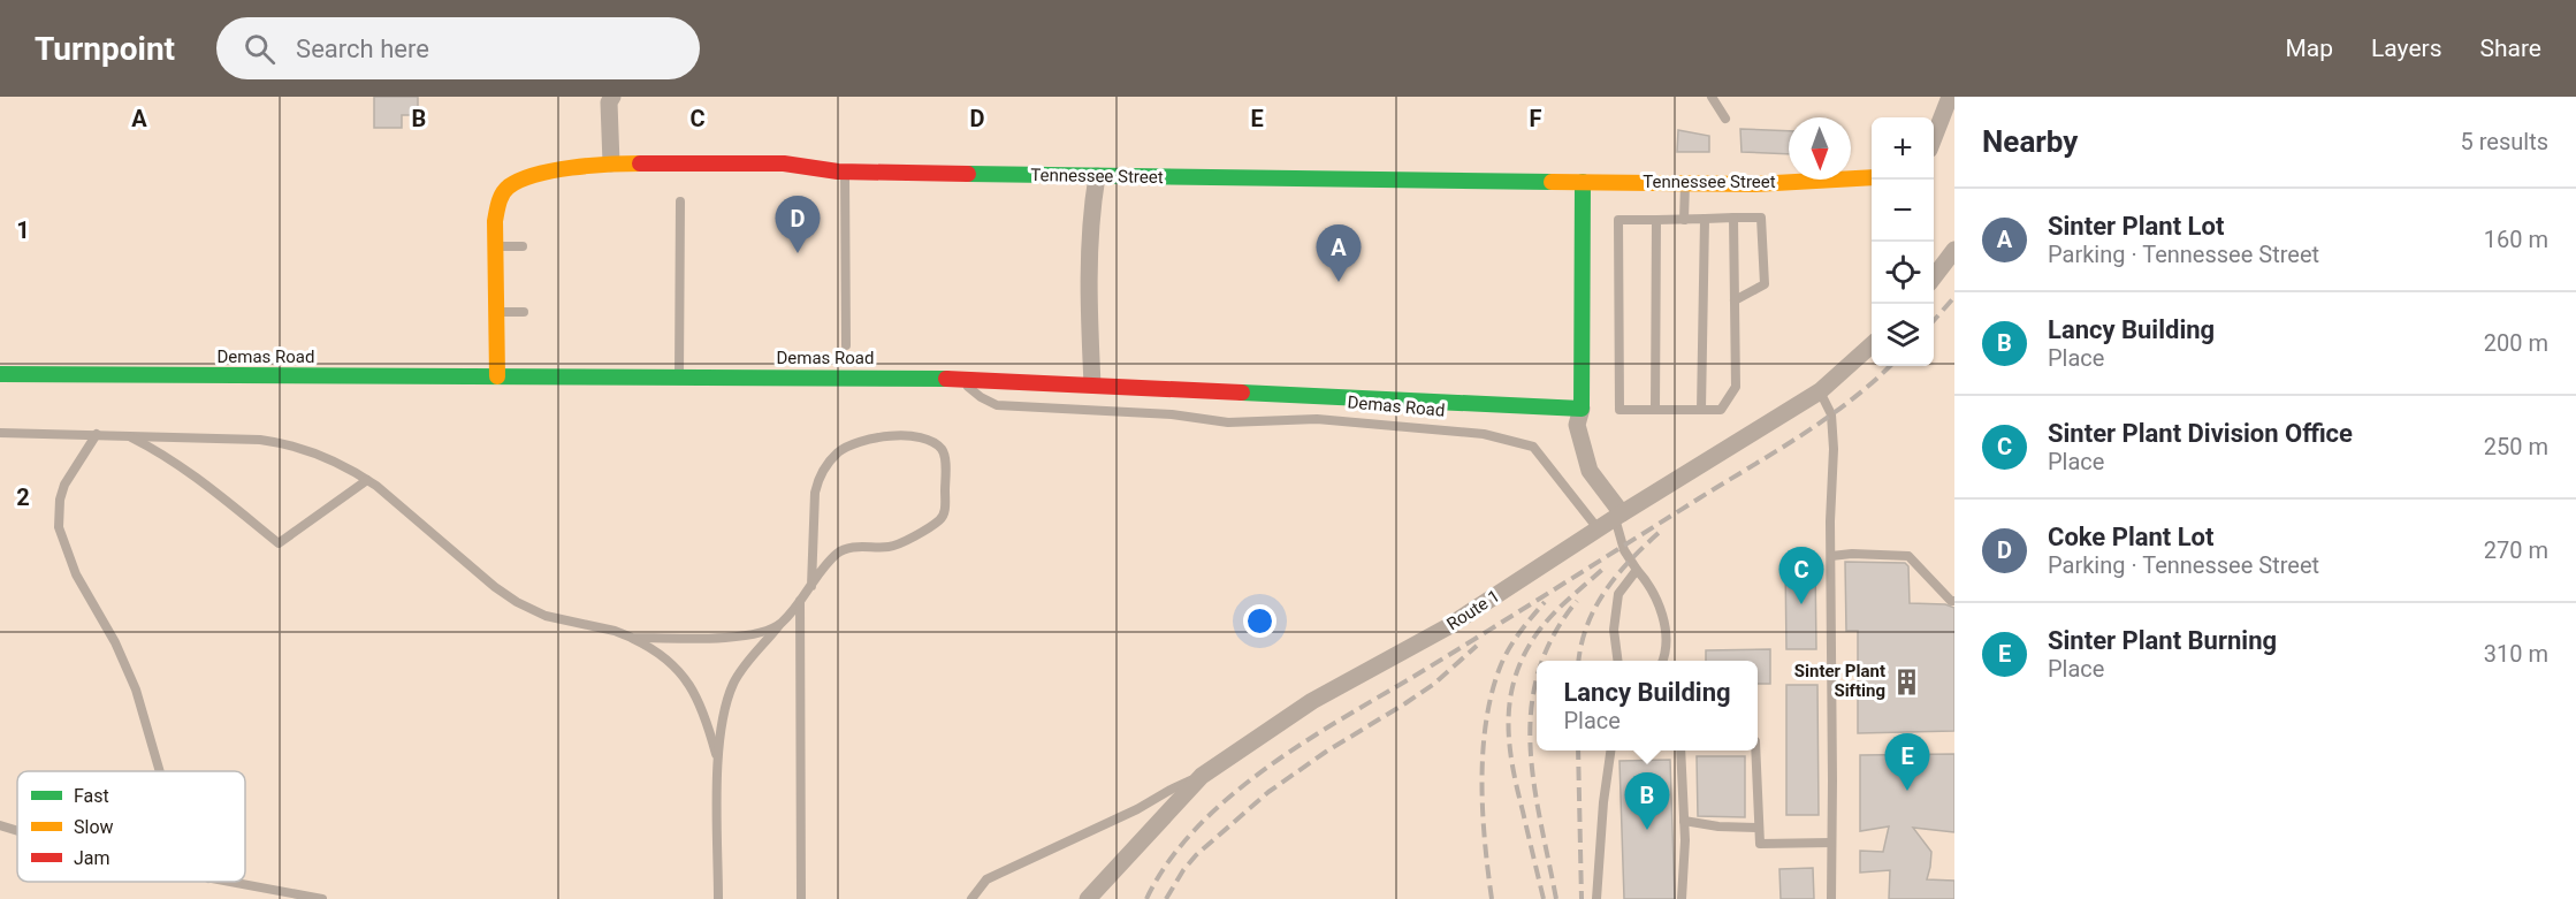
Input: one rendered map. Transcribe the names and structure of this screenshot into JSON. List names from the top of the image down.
{
  "streets": {
    "street": ["Tennessee Street", "Demas Road", "Route 1"]
  },
  "crossings": [
    ["Demas Road", "Route 1"]
  ],
  "places": {
    "building": ["Sinter Plant Sifting"]
  },
  "legend": ["Fast", "Slow", "Jam"],
  "north": "bottom",
  "page": {
    "header": "Turnpoint",
    "search": "Search here",
    "nav": ["Map", "Layers", "Share"],
    "heading": ["Nearby", "5 results"],
    "map_buttons": ["+", "−"],
    "list": [
      {
        "mark": "A",
        "name": "Sinter Plant Lot",
        "note": "Parking · Tennessee Street",
        "value": "160 m"
      },
      {
        "mark": "B",
        "name": "Lancy Building",
        "note": "Place",
        "value": "200 m"
      },
      {
        "mark": "C",
        "name": "Sinter Plant Division Office",
        "note": "Place",
        "value": "250 m"
      },
      {
        "mark": "D",
        "name": "Coke Plant Lot",
        "note": "Parking · Tennessee Street",
        "value": "270 m"
      },
      {
        "mark": "E",
        "name": "Sinter Plant Burning",
        "note": "Place",
        "value": "310 m"
      }
    ],
    "pins": [
      "D",
      "A",
      "C",
      "E",
      "B"
    ],
    "popup": ["Lancy Building", "Place"]
  },
  "grid": {
    "columns": [
      "A",
      "B",
      "C",
      "D",
      "E",
      "F"
    ],
    "rows": ["1", "2"]
  }
}
